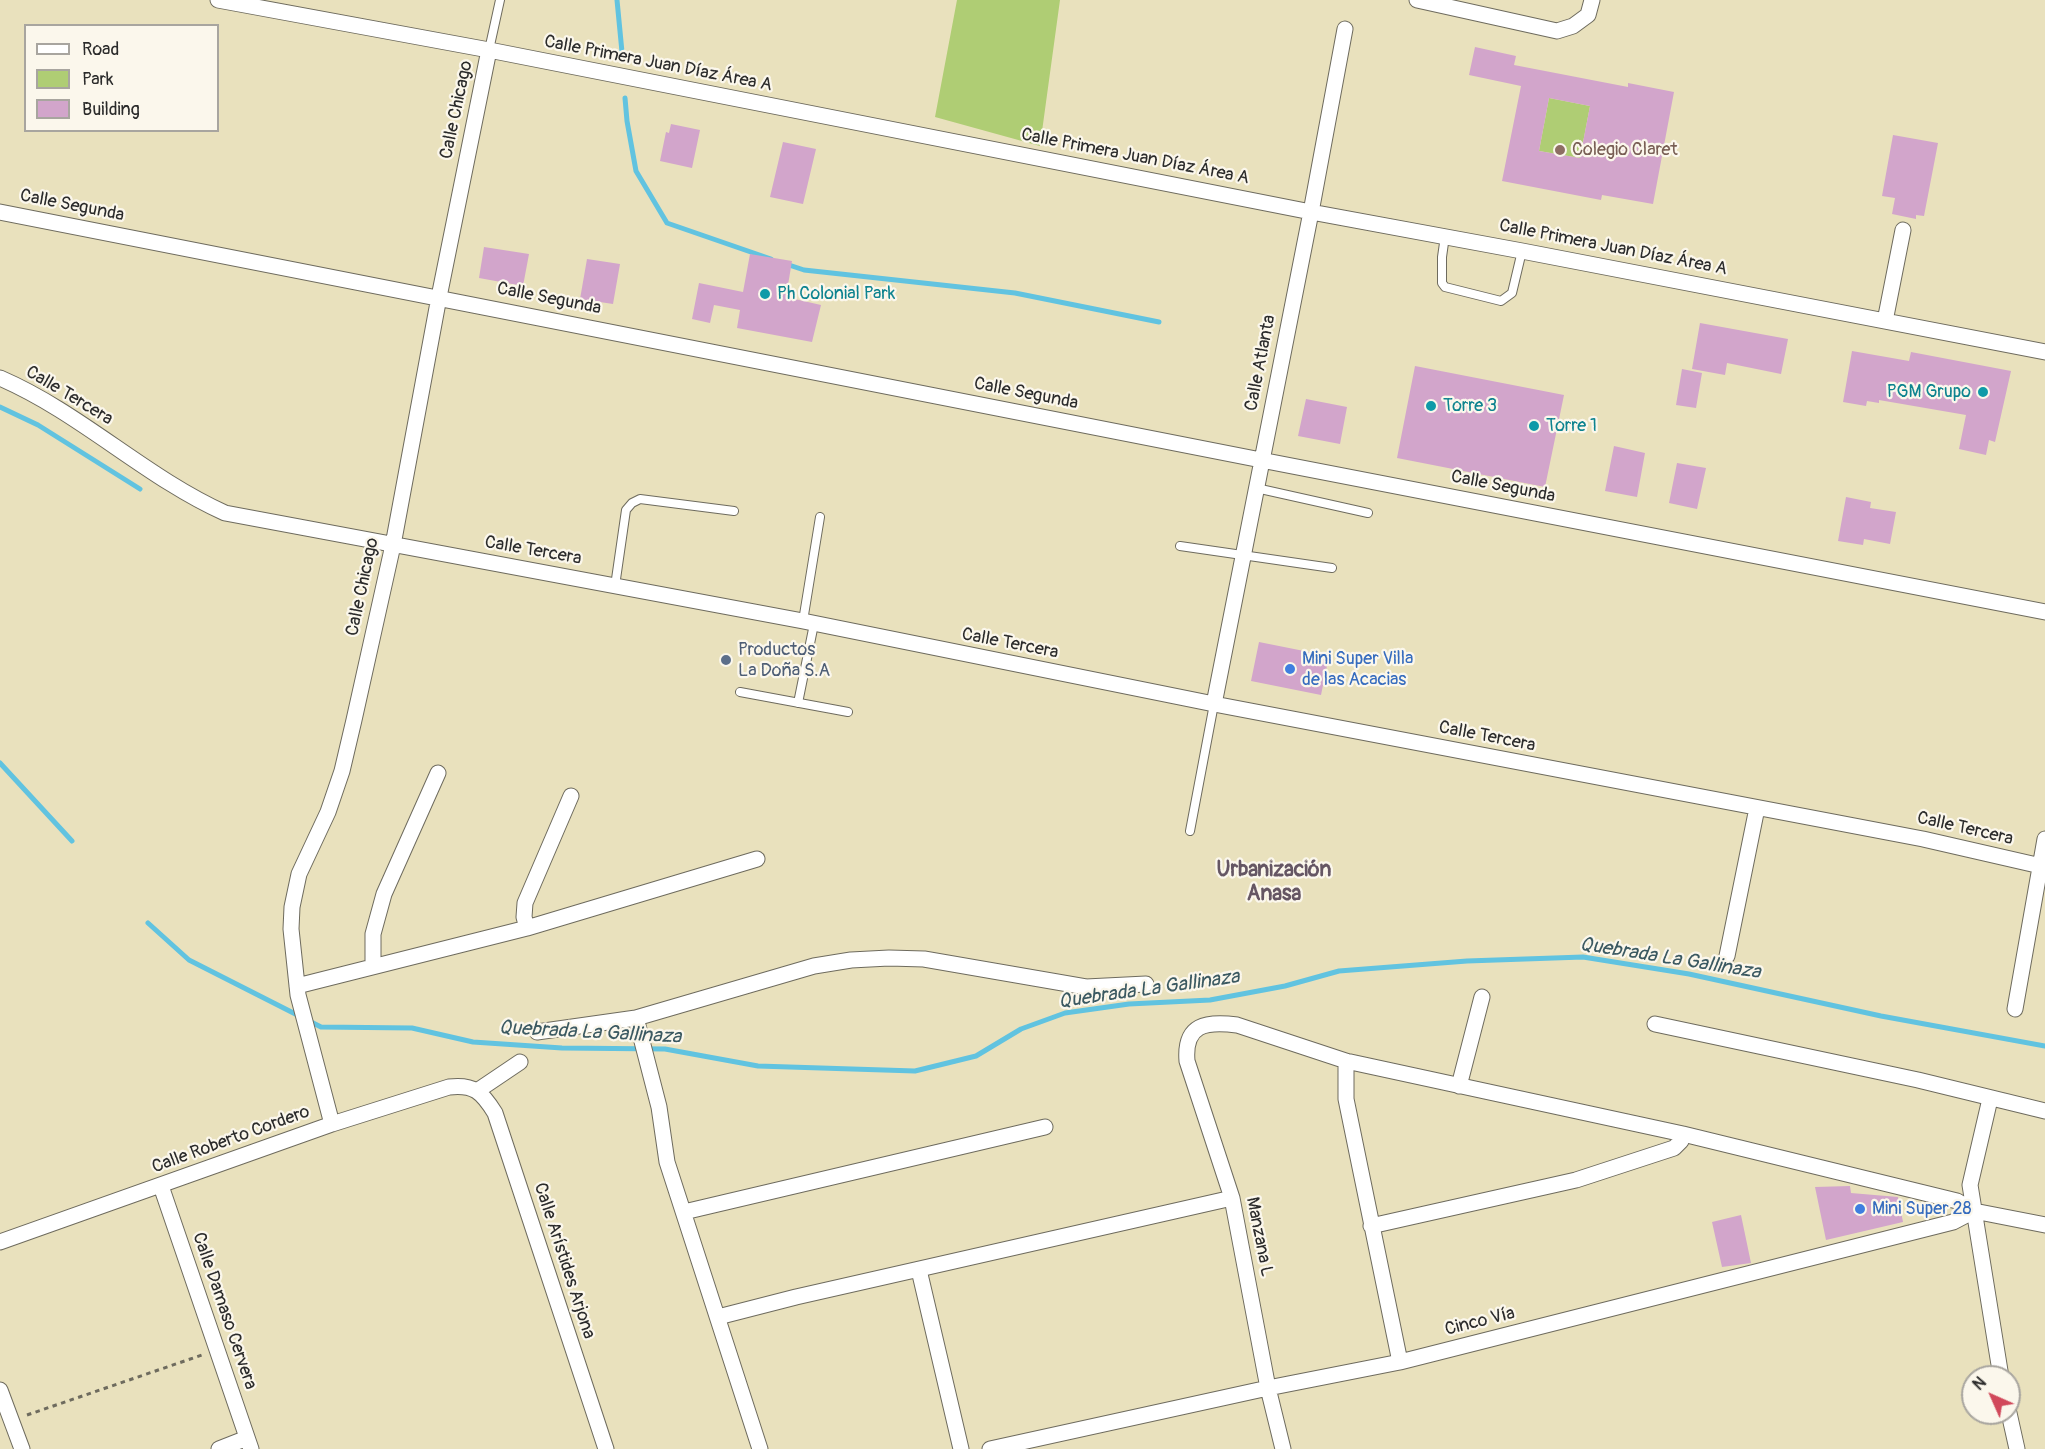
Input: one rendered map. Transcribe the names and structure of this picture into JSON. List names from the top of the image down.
{
  "streets": {
    "street": [
      "Calle Primera Juan Díaz Área A",
      "Calle Chicago",
      "Calle Segunda",
      "Calle Atlanta",
      "Calle Tercera",
      "Calle Roberto Cordero",
      "Manzana L",
      "Calle Arístides Arjona",
      "Calle Damaso Cervera",
      "Cinco Vía"
    ]
  },
  "crossings": [
    ["Calle Primera Juan Díaz Área A", "Calle Chicago"],
    ["Calle Primera Juan Díaz Área A", "Calle Atlanta"],
    ["Calle Chicago", "Calle Segunda"],
    ["Calle Chicago", "Calle Tercera"],
    ["Calle Chicago", "Calle Roberto Cordero"],
    ["Calle Segunda", "Calle Atlanta"],
    ["Calle Atlanta", "Calle Tercera"],
    ["Calle Roberto Cordero", "Calle Arístides Arjona"],
    ["Calle Roberto Cordero", "Calle Damaso Cervera"],
    ["Manzana L", "Cinco Vía"]
  ],
  "districts": ["Urbanización Anasa"],
  "water": ["Quebrada La Gallinaza"],
  "places": [
    "Colegio Claret",
    "Ph Colonial Park",
    "PGM Grupo",
    "Torre 3",
    "Torre 1",
    "Productos La Doña S.A",
    "Mini Super Villa de las Acacias",
    "Mini Super 28"
  ],
  "legend": ["Road", "Park", "Building"],
  "north": "top left"
}
